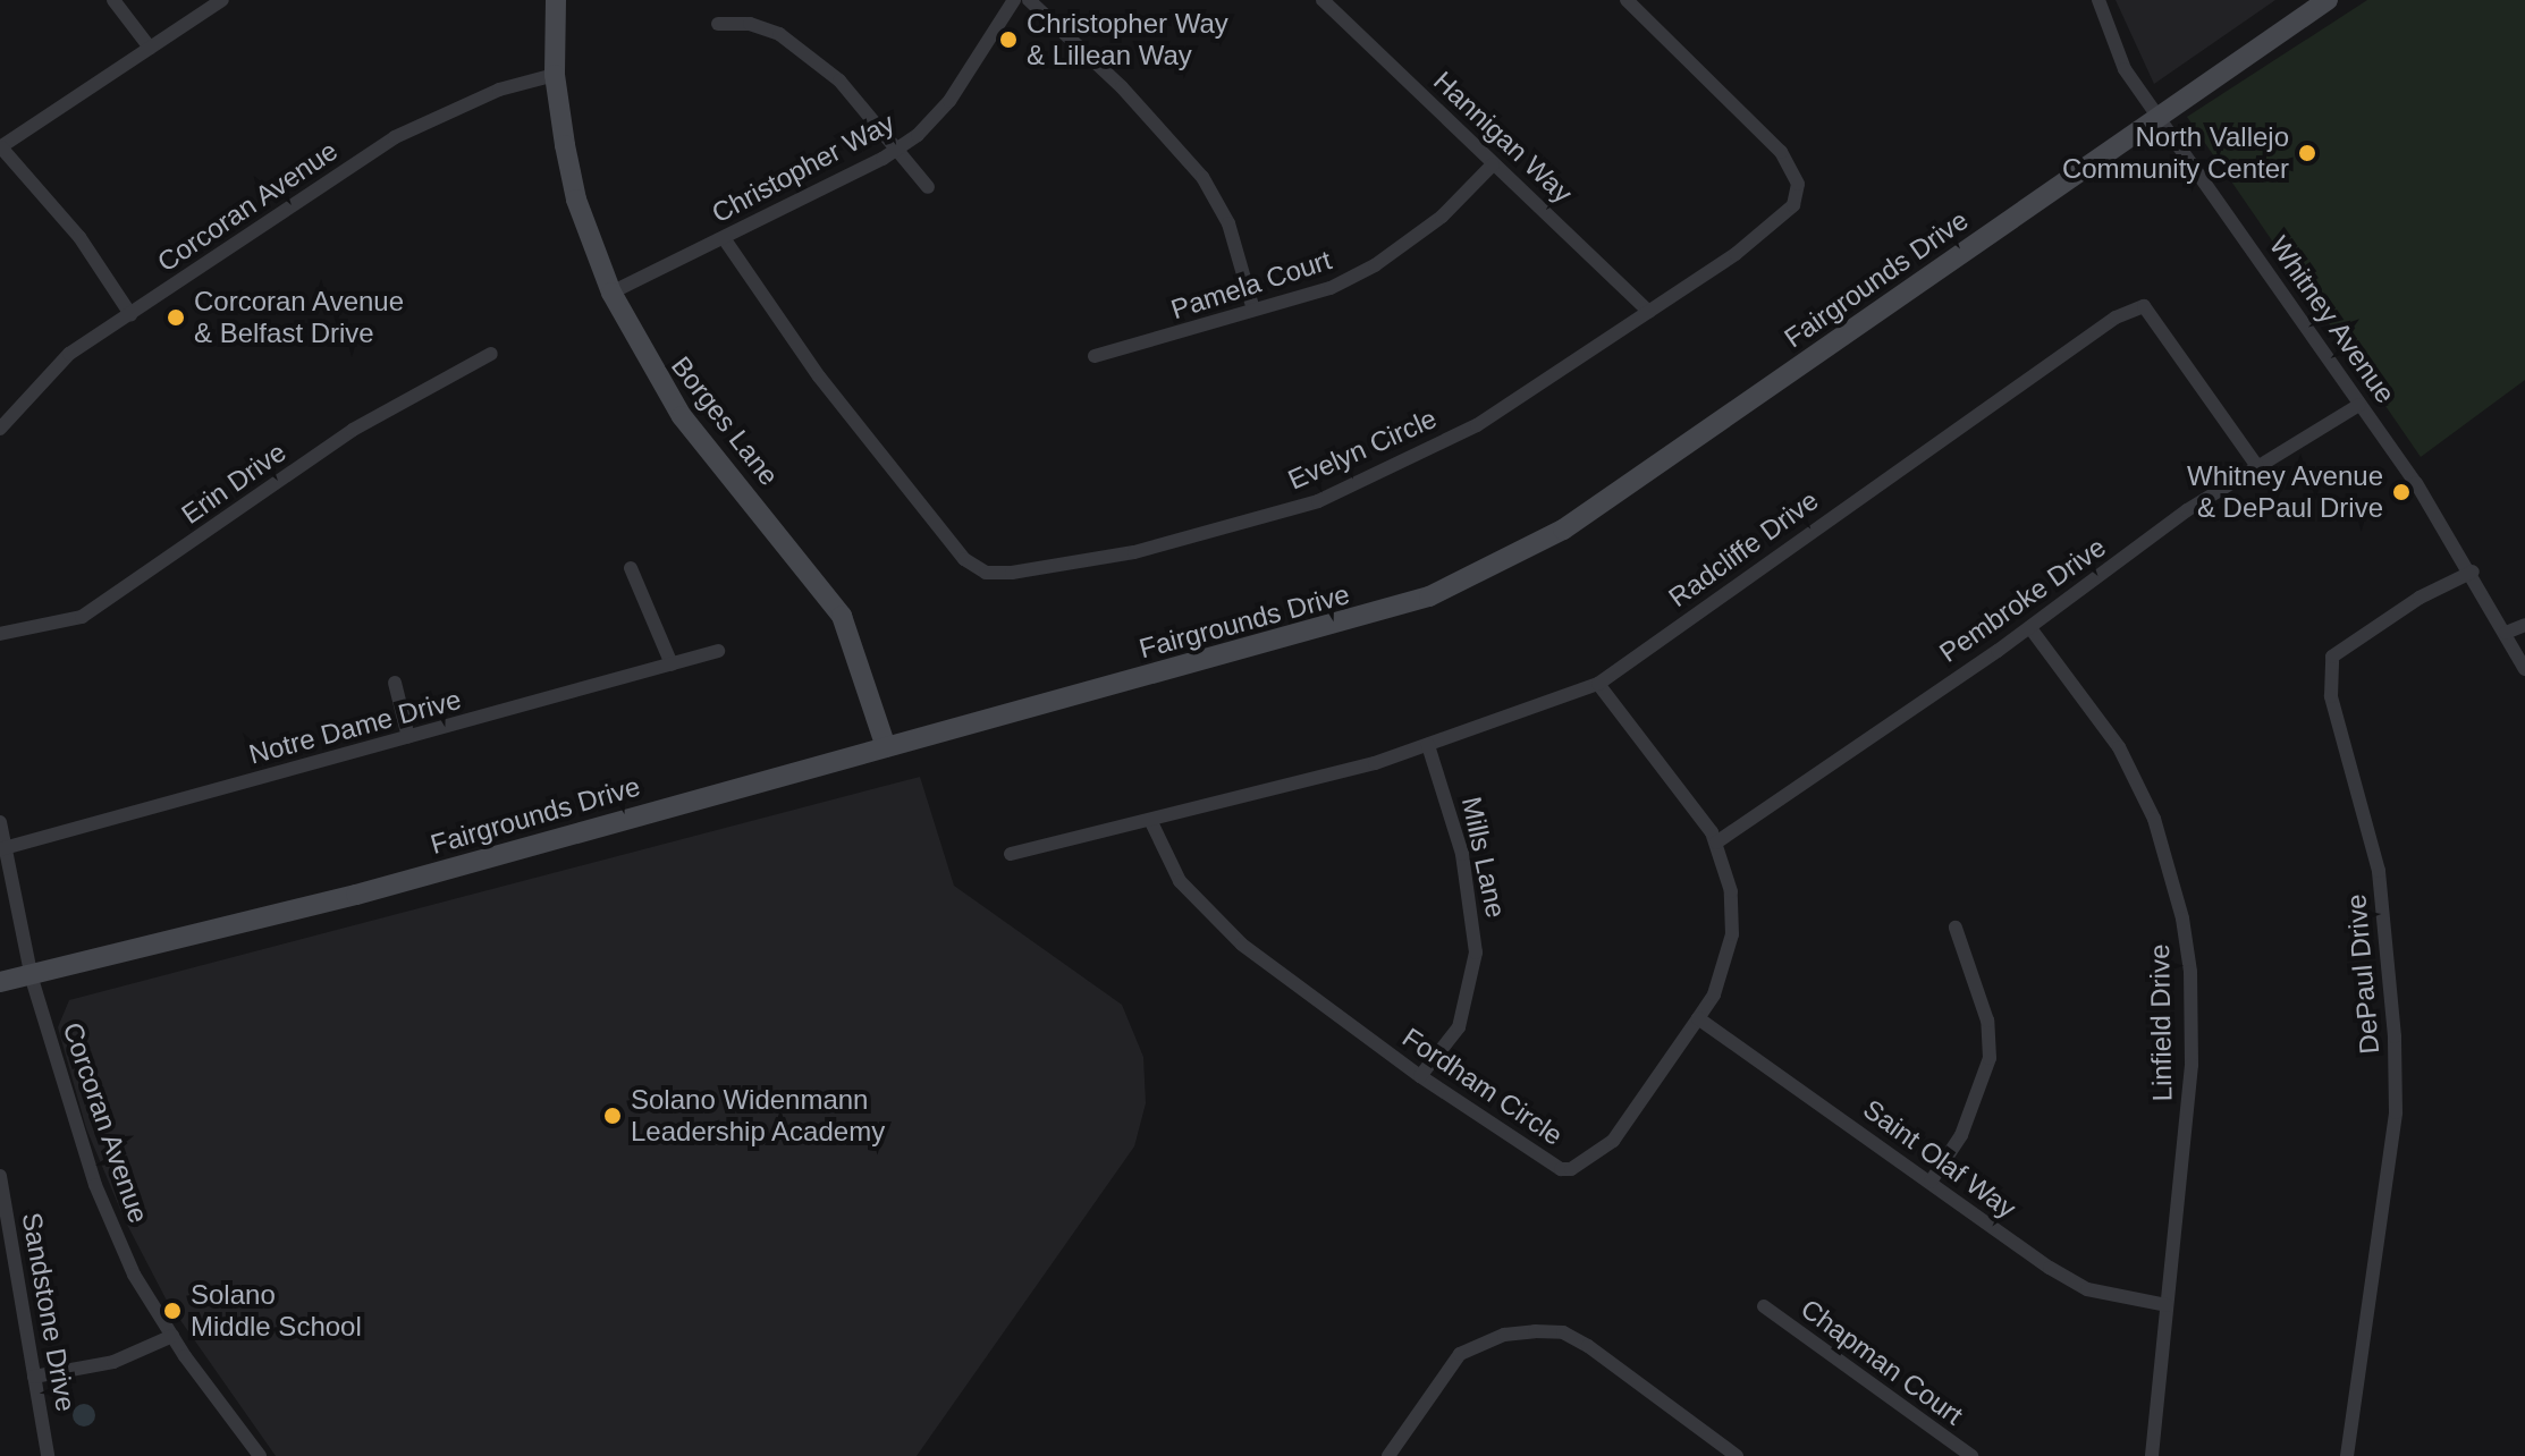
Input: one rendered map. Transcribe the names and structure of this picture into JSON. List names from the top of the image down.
{
  "streets": {
    "main road": ["Fairgrounds Drive", "Borges Lane"],
    "street": [
      "Hannigan Way",
      "Christopher Way",
      "Corcoran Avenue",
      "Pamela Court",
      "Whitney Avenue",
      "Evelyn Circle",
      "Erin Drive",
      "Radcliffe Drive",
      "Pembroke Drive",
      "Notre Dame Drive",
      "Mills Lane",
      "DePaul Drive",
      "Linfield Drive",
      "Fordham Circle",
      "Saint Olaf Way",
      "Sandstone Drive",
      "Chapman Court"
    ]
  },
  "crossings": [
    ["Hannigan Way", "Pamela Court"],
    ["Hannigan Way", "Evelyn Circle"],
    ["Christopher Way", "Borges Lane"],
    ["Christopher Way", "Evelyn Circle"],
    ["Corcoran Avenue", "Fairgrounds Drive"],
    ["Corcoran Avenue", "Borges Lane"],
    ["Corcoran Avenue", "Notre Dame Drive"],
    ["Fairgrounds Drive", "Whitney Avenue"],
    ["Fairgrounds Drive", "Borges Lane"],
    ["Whitney Avenue", "Pembroke Drive"],
    ["Whitney Avenue", "DePaul Drive"],
    ["Radcliffe Drive", "Pembroke Drive"],
    ["Radcliffe Drive", "Mills Lane"],
    ["Radcliffe Drive", "Fordham Circle"],
    ["Pembroke Drive", "Linfield Drive"],
    ["Pembroke Drive", "Fordham Circle"],
    ["Mills Lane", "Fordham Circle"],
    ["Linfield Drive", "Saint Olaf Way"],
    ["Fordham Circle", "Saint Olaf Way"]
  ],
  "places": [
    "Christopher Way & Lillean Way",
    "North Vallejo Community Center",
    "Corcoran Avenue & Belfast Drive",
    "Whitney Avenue & DePaul Drive",
    "Solano Widenmann Leadership Academy",
    "Solano Middle School"
  ]
}
